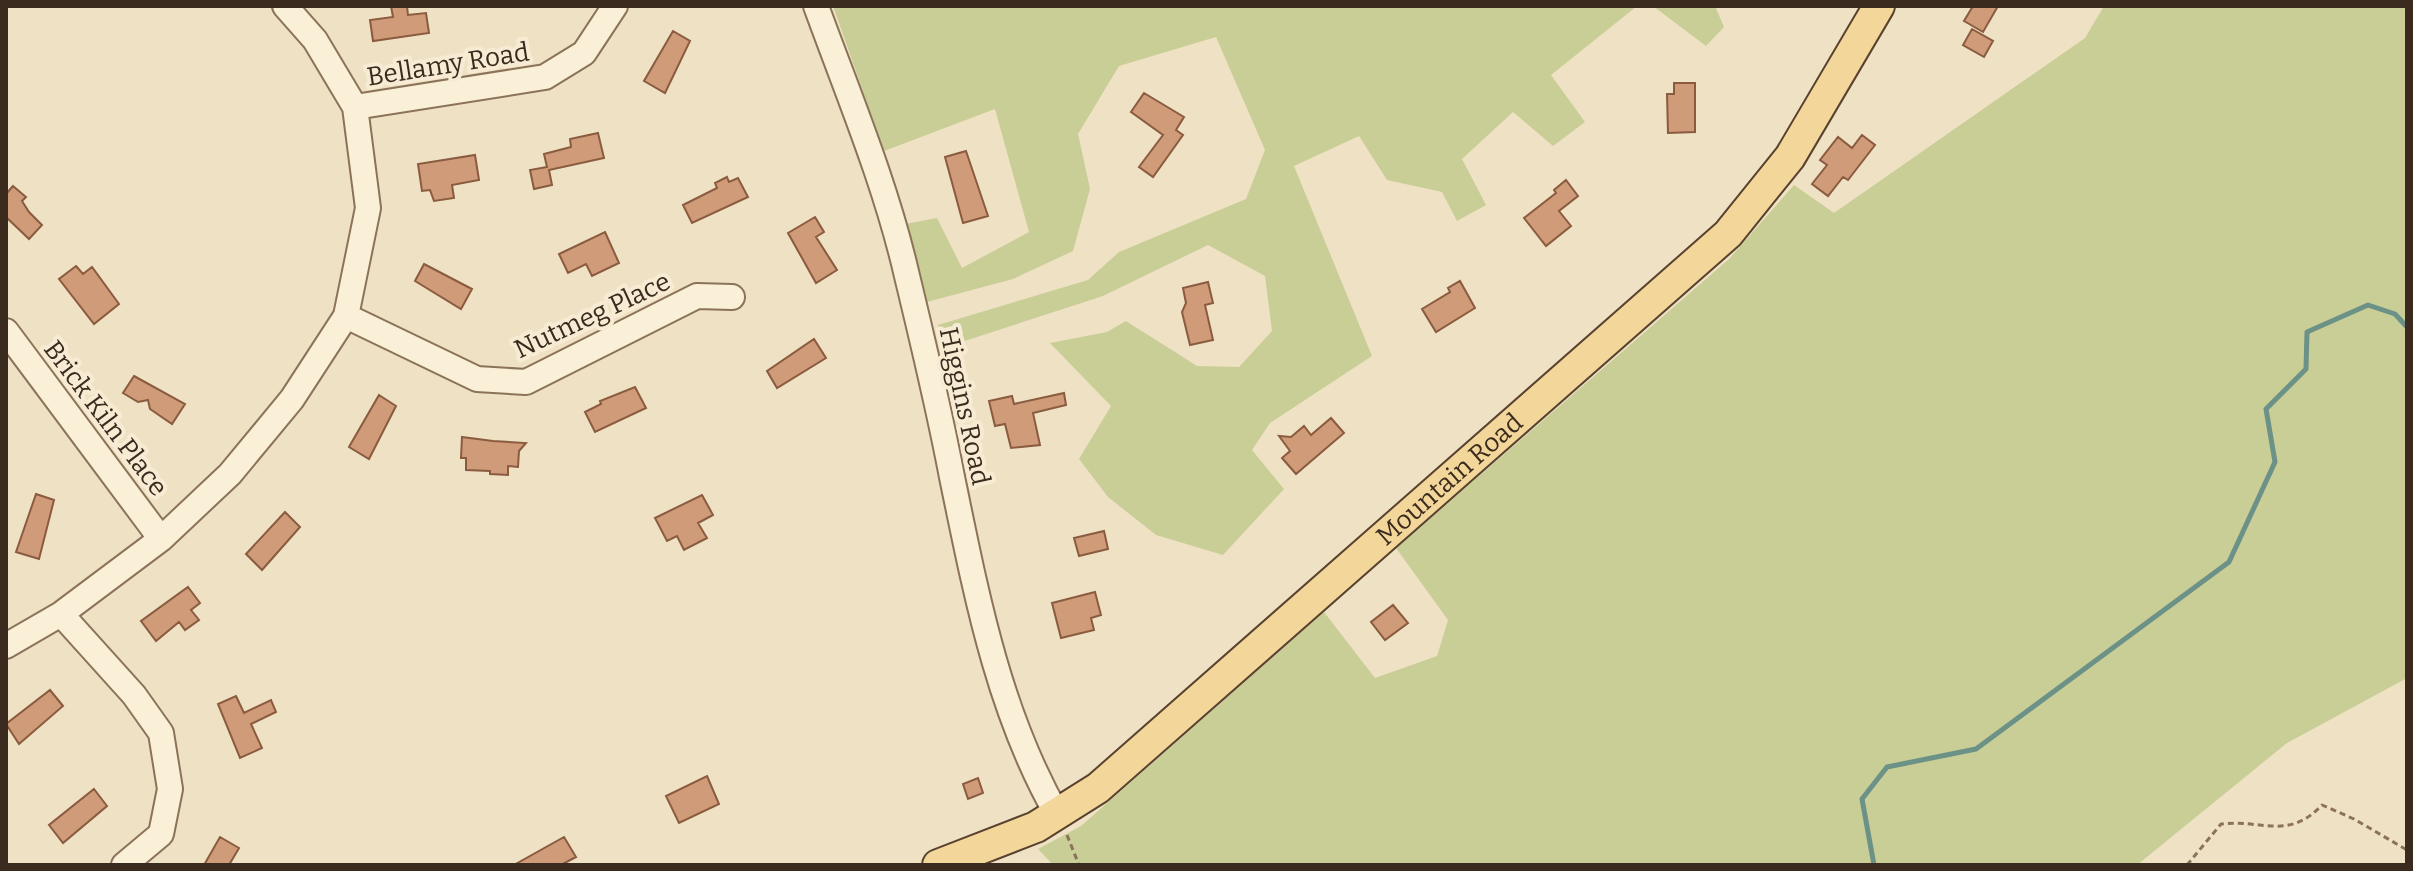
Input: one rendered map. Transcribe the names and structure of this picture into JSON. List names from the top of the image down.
{
  "streets": {
    "main road": ["Mountain Road"],
    "street": [
      "Bellamy Road",
      "Nutmeg Place",
      "Higgins Road",
      "Brick Kiln Place"
    ]
  },
  "crossings": [
    ["Higgins Road", "Mountain Road"]
  ]
}
